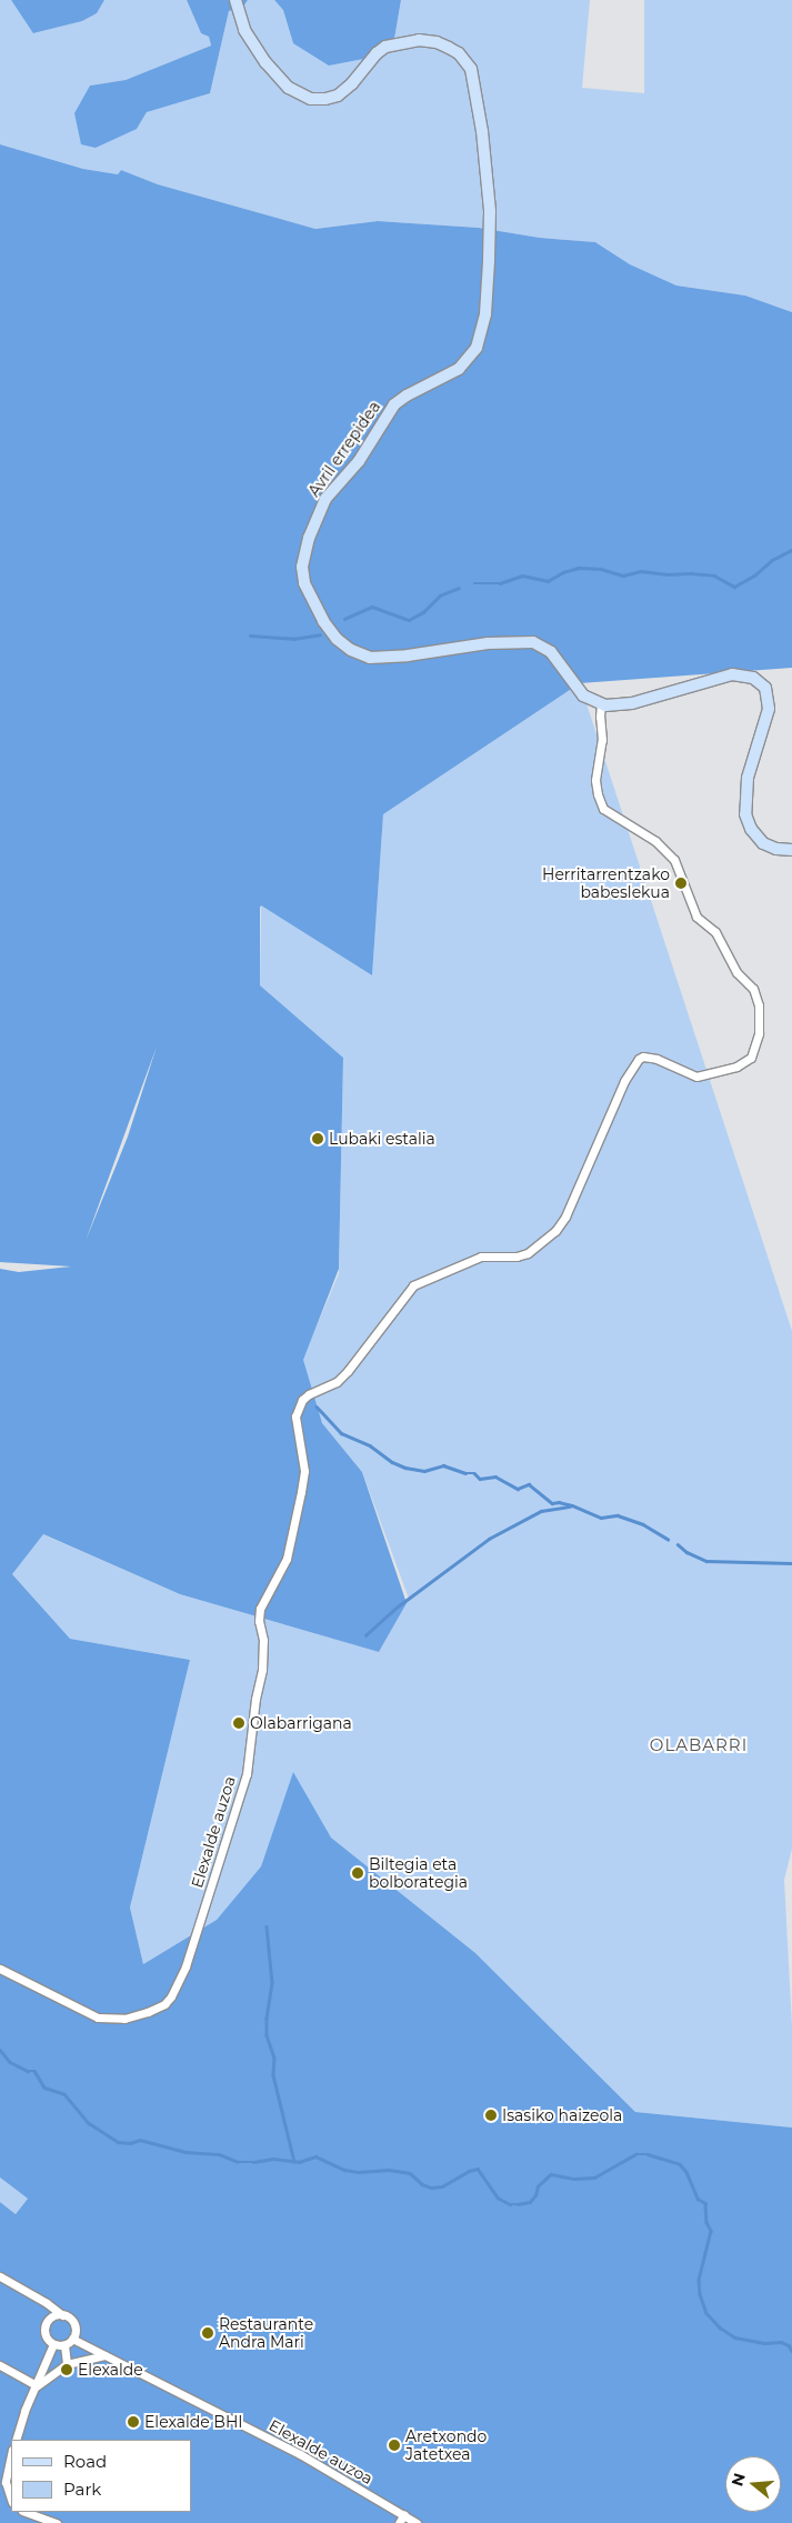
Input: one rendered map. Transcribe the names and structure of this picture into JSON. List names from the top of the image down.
{
  "streets": {
    "street": ["Avril errepidea", "Elexalde auzoa"]
  },
  "crossings": [
    ["Avril errepidea", "Elexalde auzoa"]
  ],
  "districts": ["OLABARRI"],
  "places": [
    "Herritarrentzako babeslekua",
    "Lubaki estalia",
    "Olabarrigana",
    "Biltegia eta bolborategia",
    "Isasiko haizeola",
    "Restaurante Andra Mari",
    "Elexalde",
    "Elexalde BHI",
    "Aretxondo Jatetxea"
  ],
  "legend": ["Road", "Park"],
  "north": "left"
}
